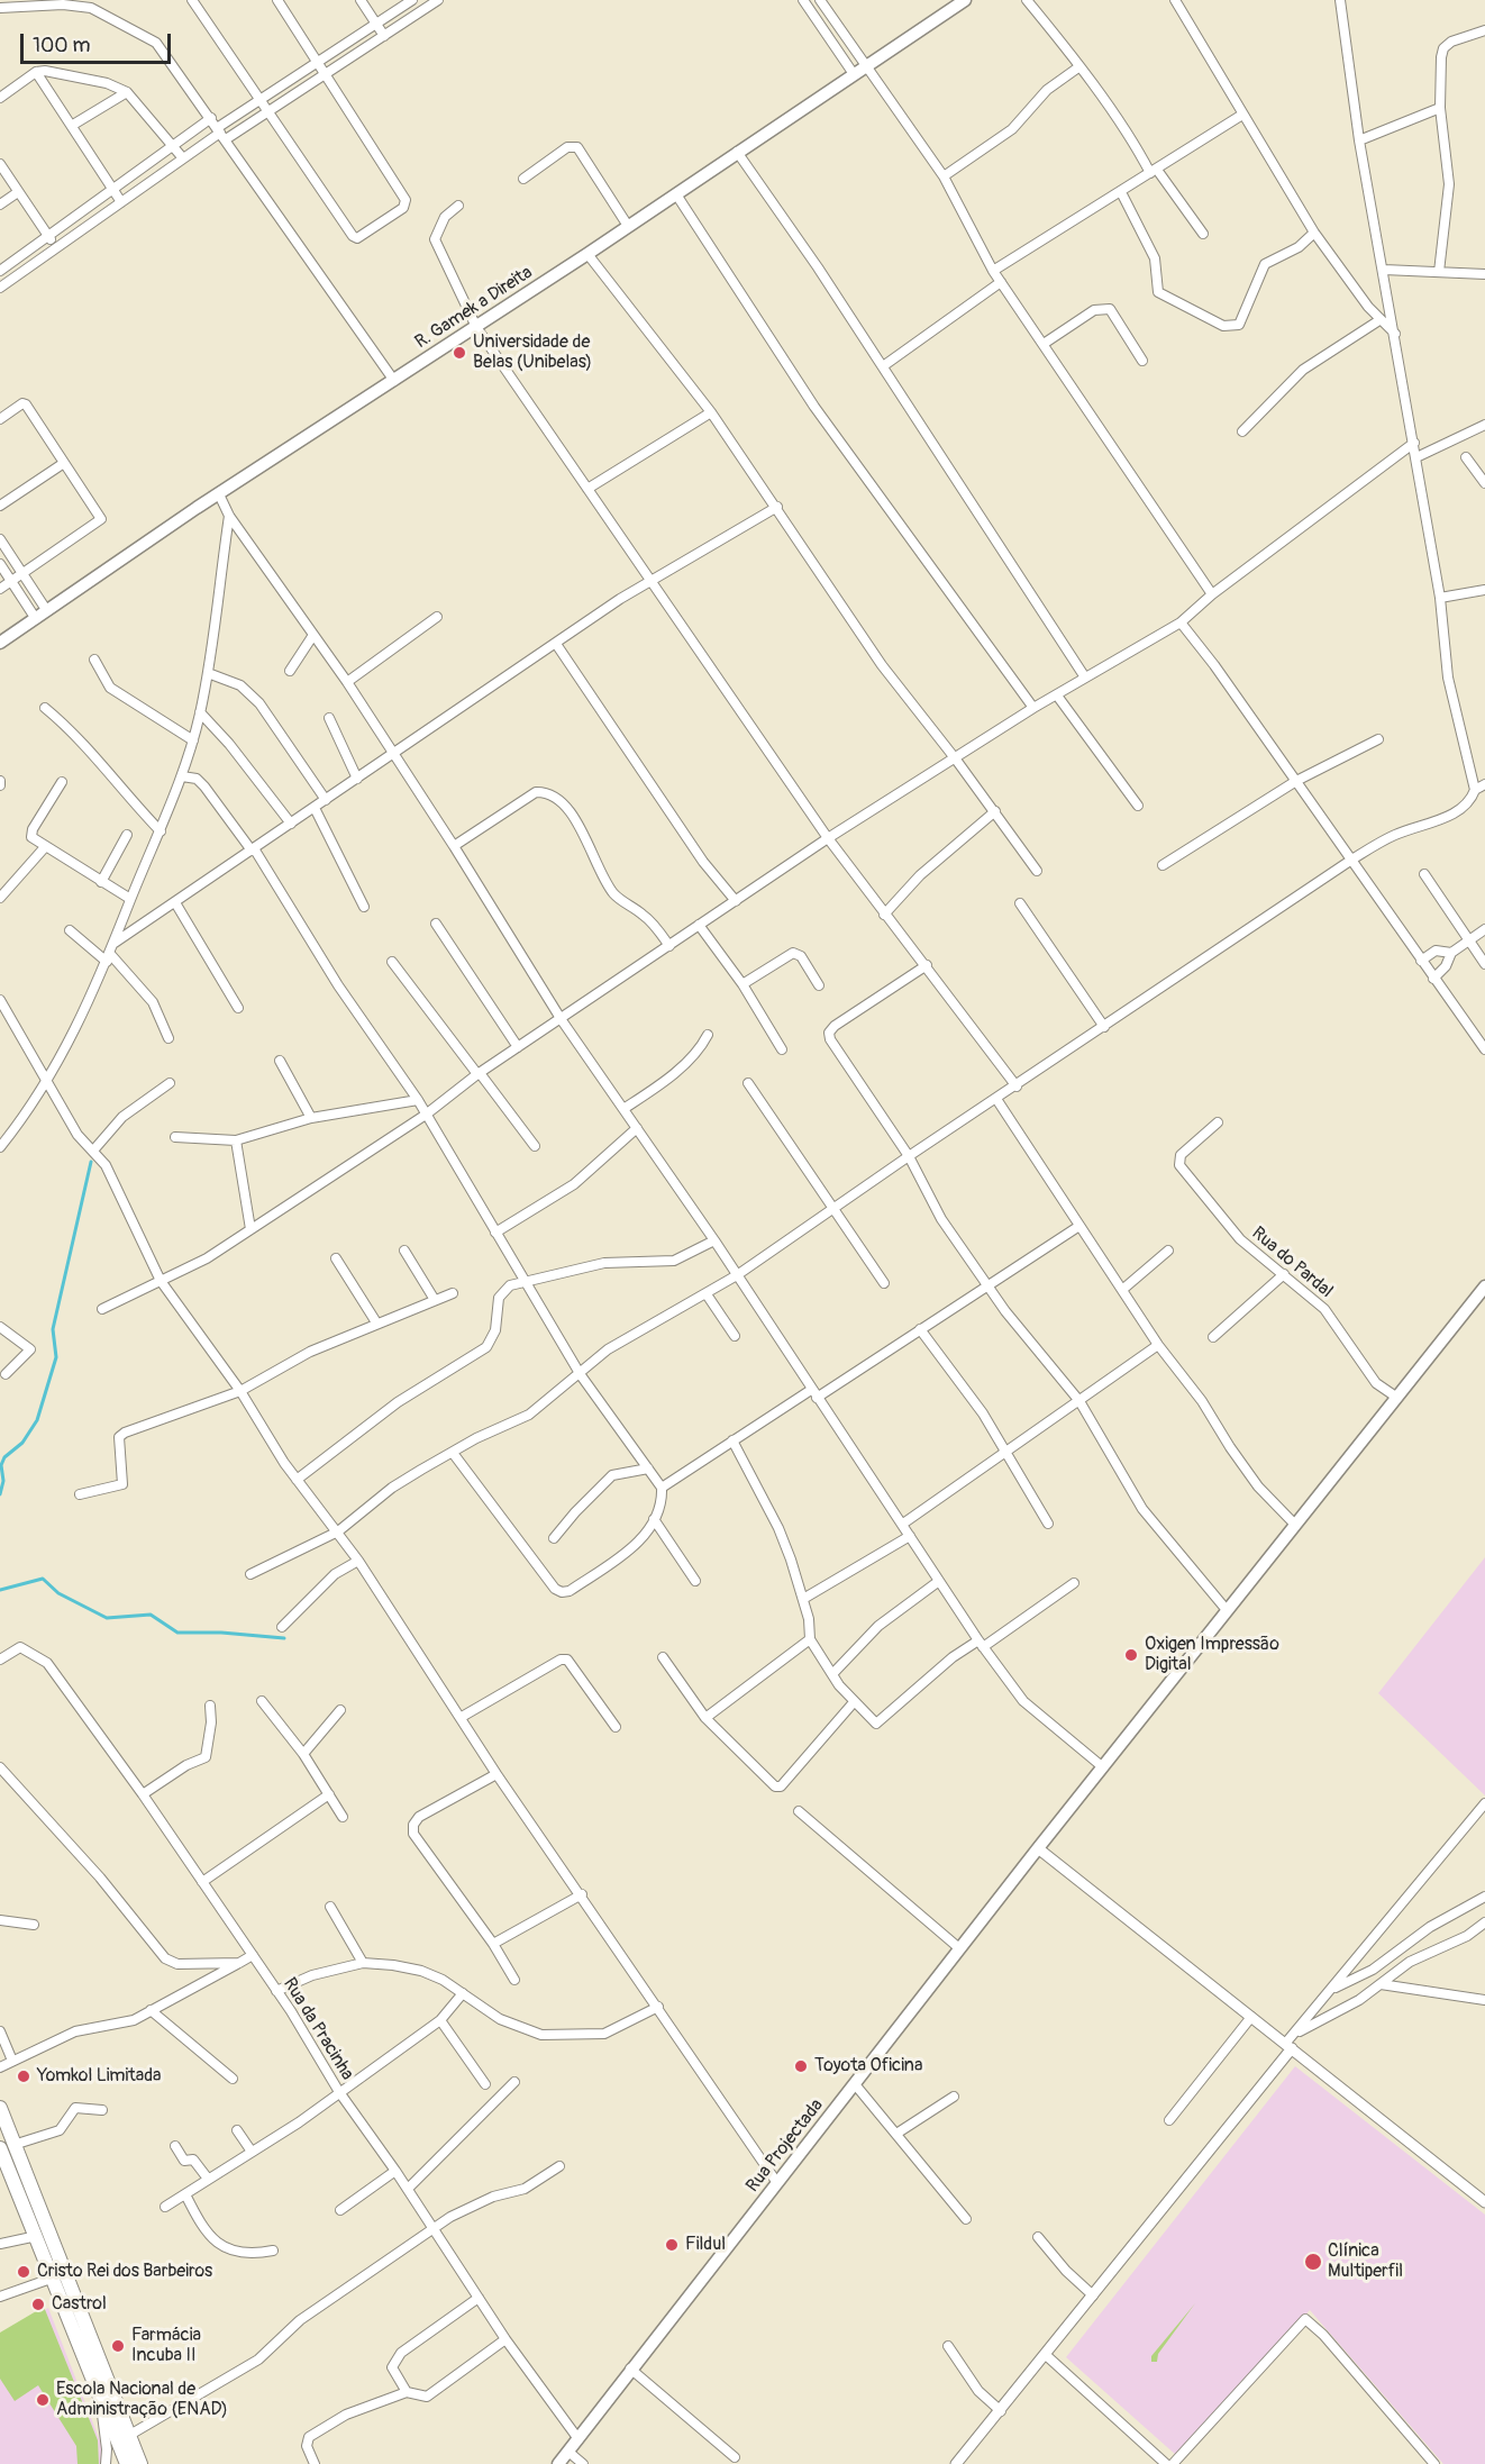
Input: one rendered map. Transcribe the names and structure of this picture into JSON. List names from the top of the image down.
{
  "streets": {
    "main road": ["R. Gamek a Direita", "Rua Projectada"],
    "street": ["Rua do Pardal", "Rua da Pracinha"]
  },
  "crossings": [
    ["Rua do Pardal", "Rua Projectada"],
    ["Rua da Pracinha", "Rua Projectada"]
  ],
  "places": [
    "Universidade de Belas (Unibelas)",
    "Oxigen Impressão Digital",
    "Toyota Oficina",
    "Yomkol Limitada",
    "Fildul",
    "Clínica Multiperfil",
    "Cristo Rei dos Barbeiros",
    "Castrol",
    "Farmácia Incuba II",
    "Escola Nacional de Administração (ENAD)"
  ],
  "scale_bar": "100 m"
}
